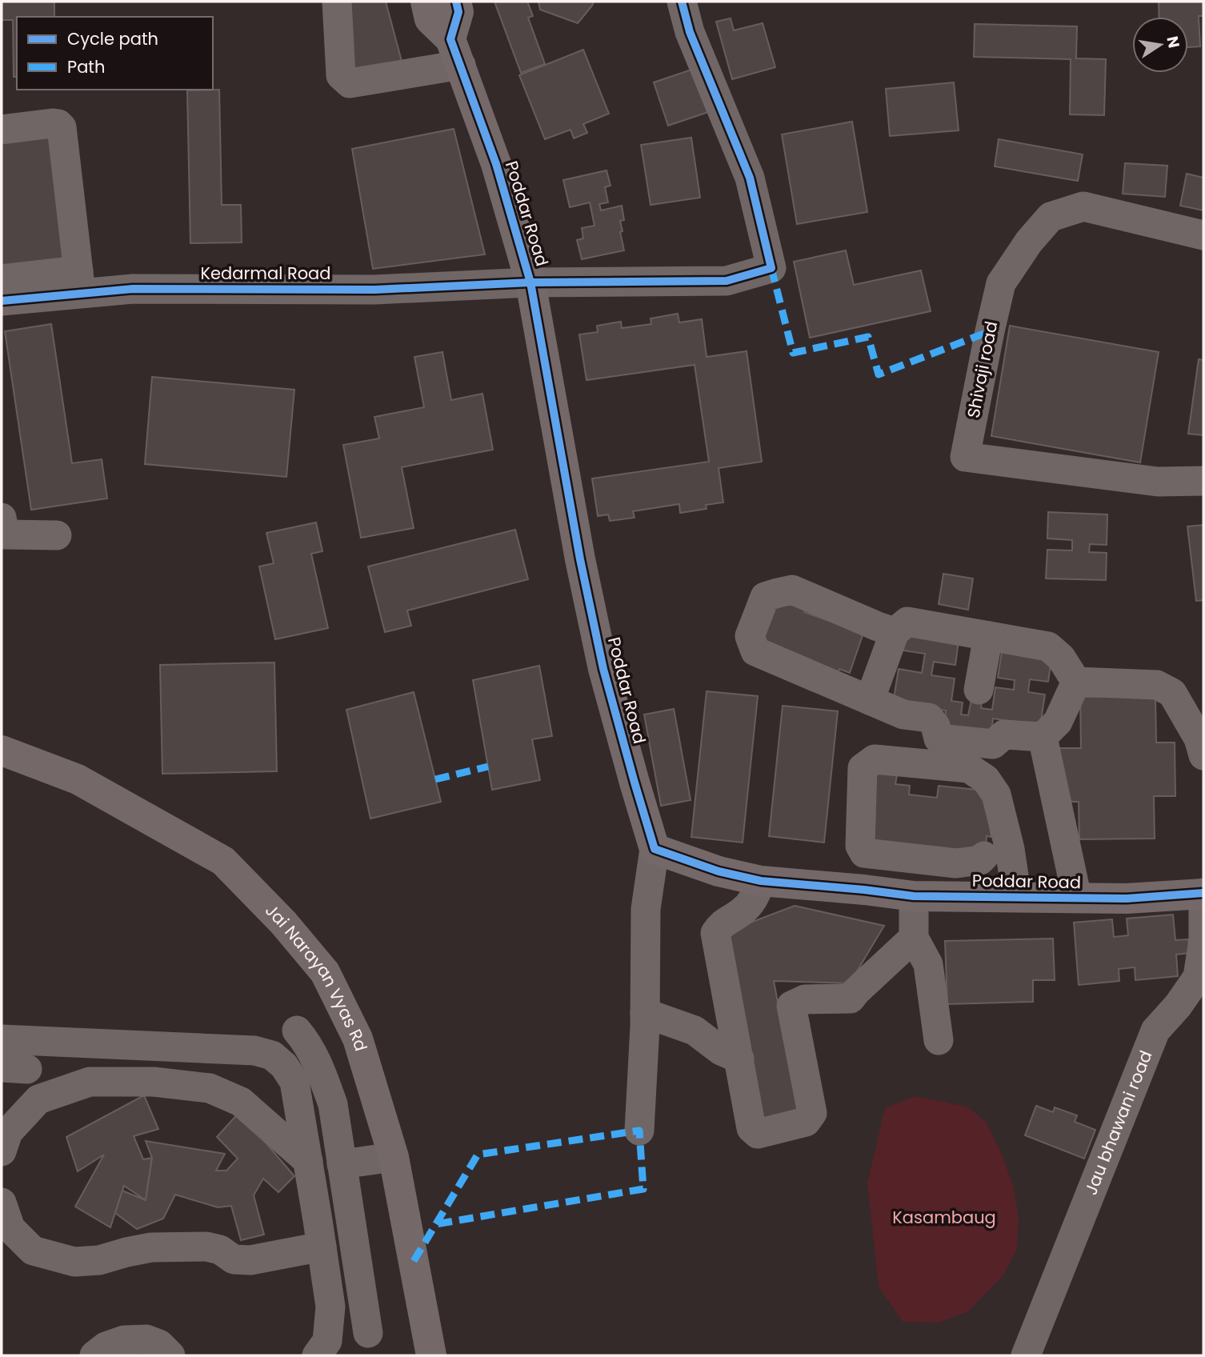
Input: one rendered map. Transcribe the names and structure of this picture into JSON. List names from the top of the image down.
{
  "streets": {
    "street": [
      "Poddar Road",
      "Kedarmal Road",
      "Shivaji road",
      "Jai Narayan Vyas Rd",
      "Jau bhawani road"
    ]
  },
  "crossings": [
    ["Poddar Road", "Kedarmal Road"],
    ["Poddar Road", "Jau bhawani road"]
  ],
  "parks": ["Kasambaug"],
  "legend": ["Cycle path", "Path"],
  "north": "right"
}
